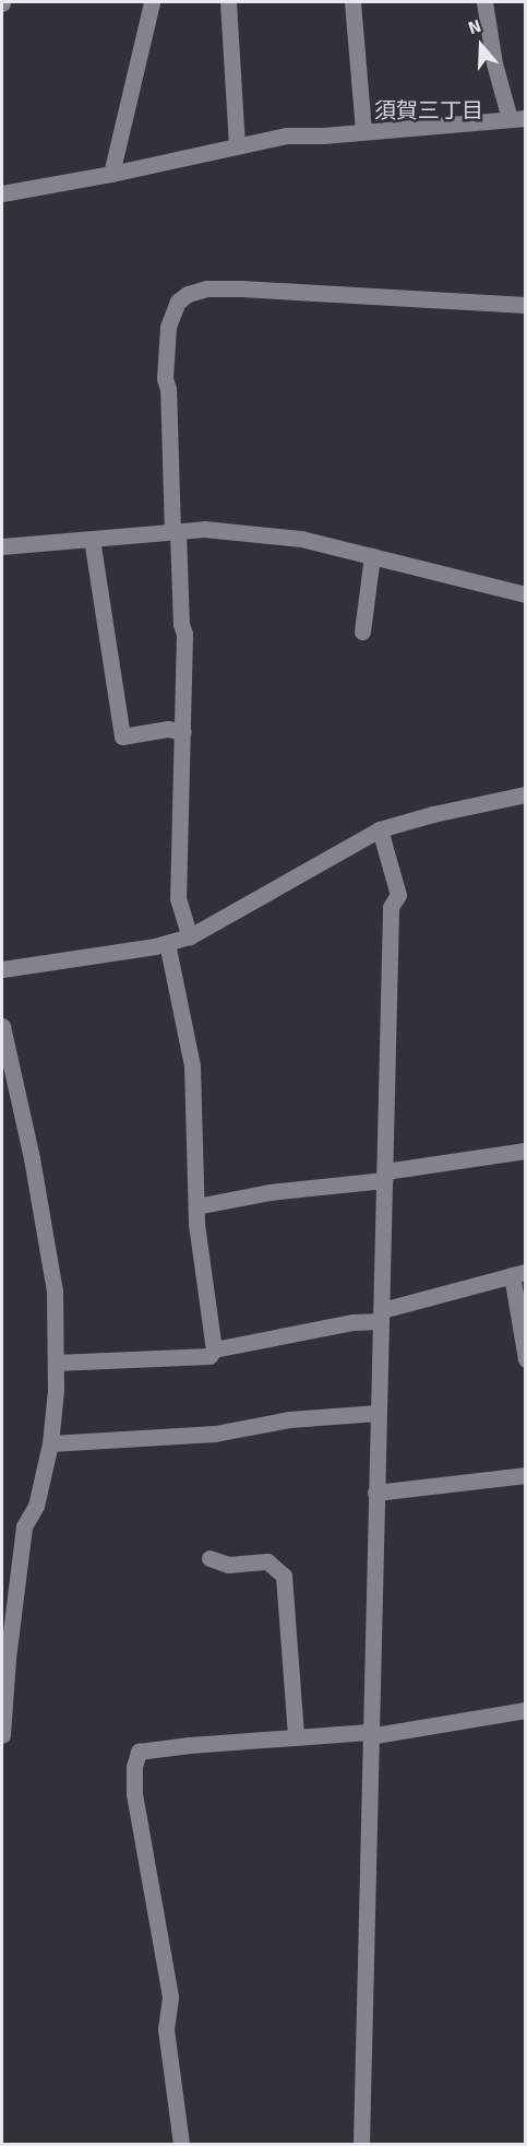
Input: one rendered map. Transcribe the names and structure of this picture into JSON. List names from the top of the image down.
{
  "districts": ["須賀三丁目"],
  "north": "top"
}
